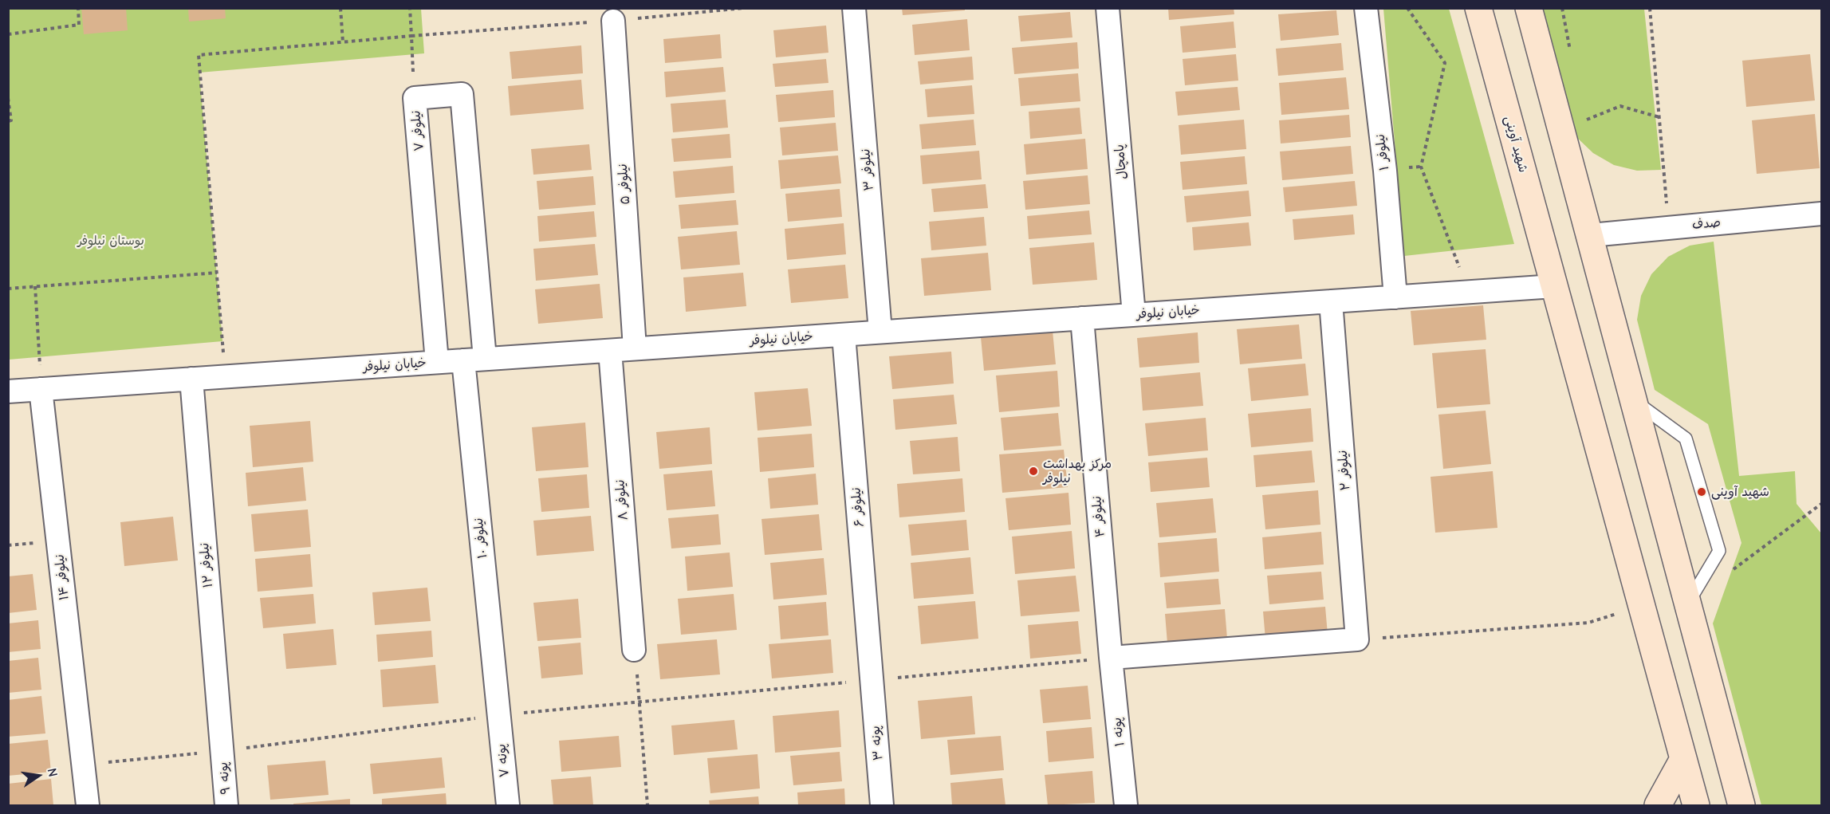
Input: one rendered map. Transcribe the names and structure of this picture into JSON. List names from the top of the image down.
{
  "streets": {
    "main road": ["شهید آوینی"],
    "street": [
      "نیلوفر ۷",
      "نیلوفر ۱",
      "پامچال",
      "نیلوفر ۳",
      "نیلوفر ۵",
      "صدف",
      "خیابان نیلوفر",
      "نیلوفر ۲",
      "نیلوفر ۸",
      "نیلوفر ۶",
      "نیلوفر ۴",
      "نیلوفر ۱۰",
      "نیلوفر ۱۲",
      "نیلوفر ۱۴",
      "پونه ۱",
      "پونه ۳",
      "پونه ۷",
      "پونه ۹"
    ]
  },
  "crossings": [
    ["نیلوفر ۷", "خیابان نیلوفر"],
    ["نیلوفر ۷", "نیلوفر ۱۰"],
    ["شهید آوینی", "خیابان نیلوفر"],
    ["نیلوفر ۱", "خیابان نیلوفر"],
    ["پامچال", "خیابان نیلوفر"],
    ["نیلوفر ۳", "خیابان نیلوفر"],
    ["نیلوفر ۵", "خیابان نیلوفر"],
    ["خیابان نیلوفر", "نیلوفر ۲"],
    ["خیابان نیلوفر", "نیلوفر ۸"],
    ["خیابان نیلوفر", "نیلوفر ۶"],
    ["خیابان نیلوفر", "نیلوفر ۴"],
    ["خیابان نیلوفر", "نیلوفر ۱۰"],
    ["خیابان نیلوفر", "نیلوفر ۱۲"],
    ["خیابان نیلوفر", "نیلوفر ۱۴"],
    ["نیلوفر ۶", "پونه ۳"],
    ["نیلوفر ۴", "پونه ۱"],
    ["نیلوفر ۱۰", "پونه ۷"],
    ["نیلوفر ۱۲", "پونه ۹"]
  ],
  "parks": ["بوستان نیلوفر"],
  "places": ["مرکز بهداشت نیلوفر", "شهید آوینی"],
  "north": "right"
}
